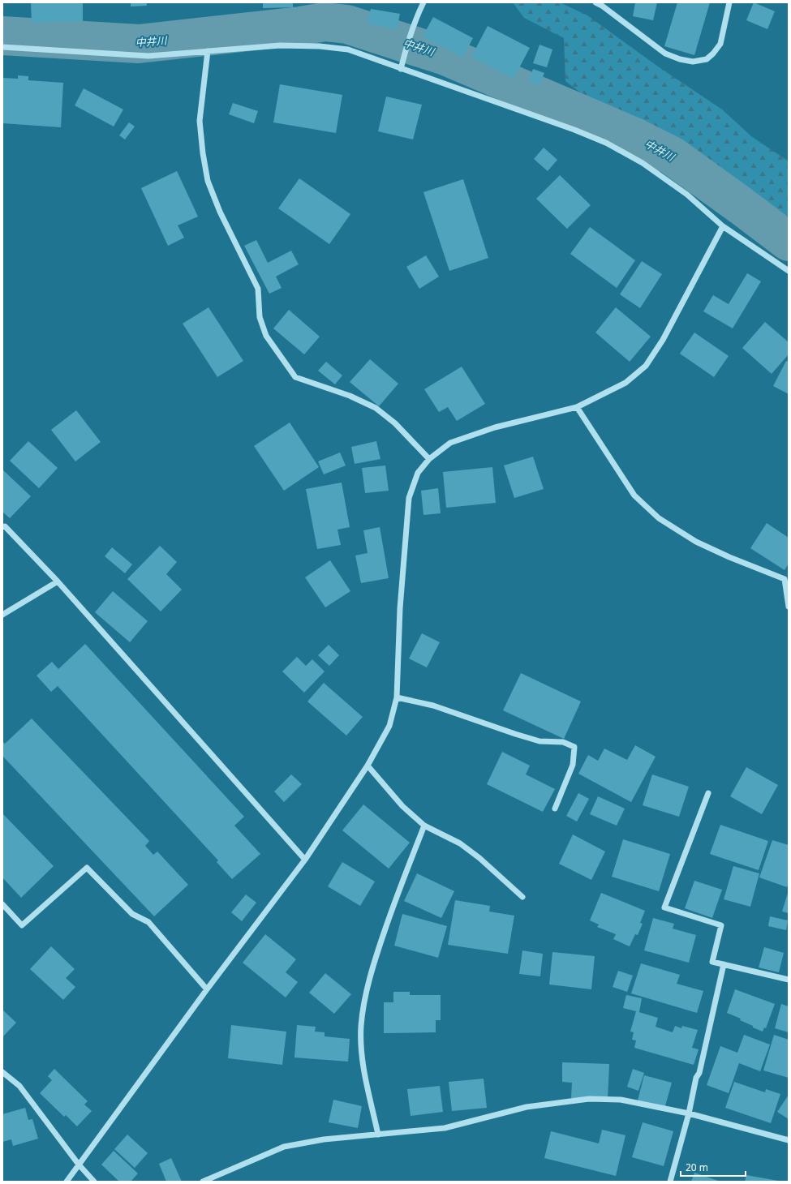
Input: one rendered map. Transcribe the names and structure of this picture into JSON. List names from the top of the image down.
{
  "water": ["中井川"],
  "scale_bar": "20 m"
}
